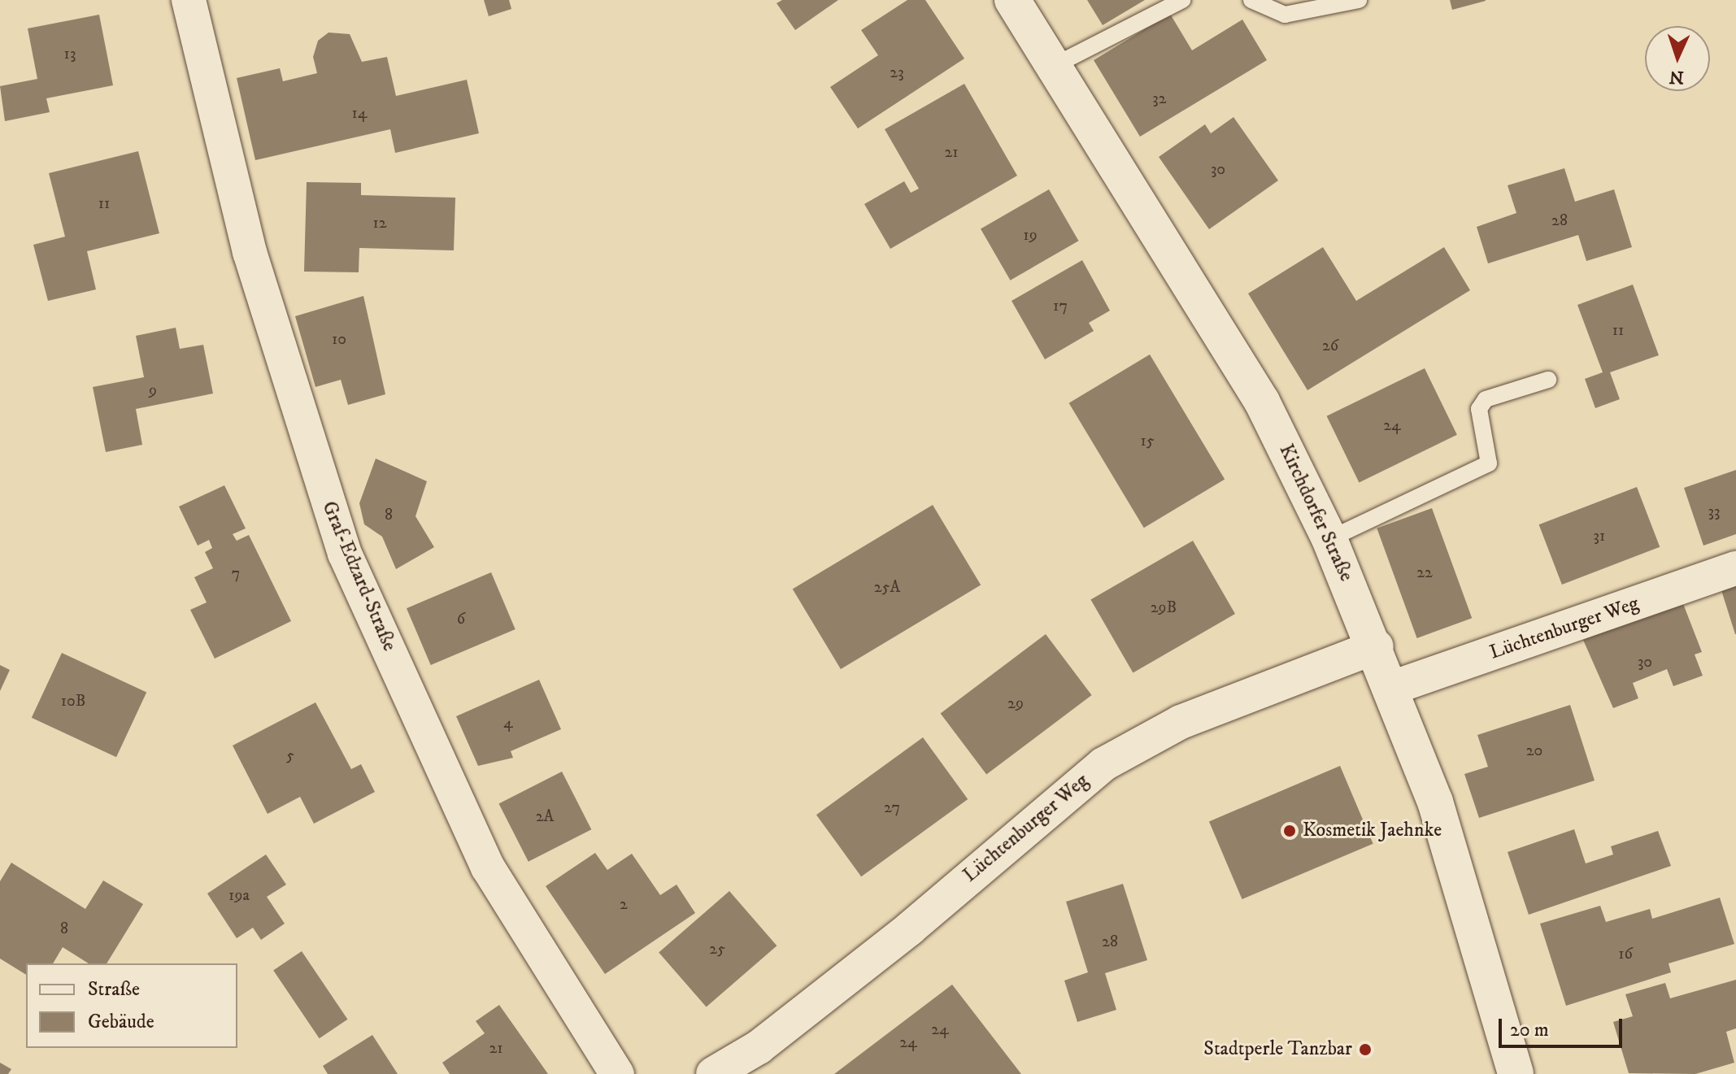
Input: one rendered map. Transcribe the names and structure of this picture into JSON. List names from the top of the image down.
{
  "streets": {
    "street": ["Kirchdorfer Straße", "Graf-Edzard-Straße", "Lüchtenburger Weg"]
  },
  "crossings": [
    ["Kirchdorfer Straße", "Lüchtenburger Weg"]
  ],
  "places": ["Kosmetik Jaehnke", "Stadtperle Tanzbar"],
  "house_numbers": [
    "13",
    "23",
    "32",
    "14",
    "21",
    "30",
    "11",
    "28",
    "12",
    "19",
    "17",
    "11",
    "10",
    "26",
    "9",
    "24",
    "15",
    "33",
    "8",
    "31",
    "22",
    "7",
    "25A",
    "29B",
    "6",
    "30",
    "10B",
    "29",
    "4",
    "20",
    "5",
    "27",
    "2A",
    "19a",
    "2",
    "8",
    "28",
    "25",
    "16",
    "24",
    "24",
    "21"
  ],
  "legend": ["Straße", "Gebäude"],
  "scale_bar": "20 m",
  "north": "bottom"
}
